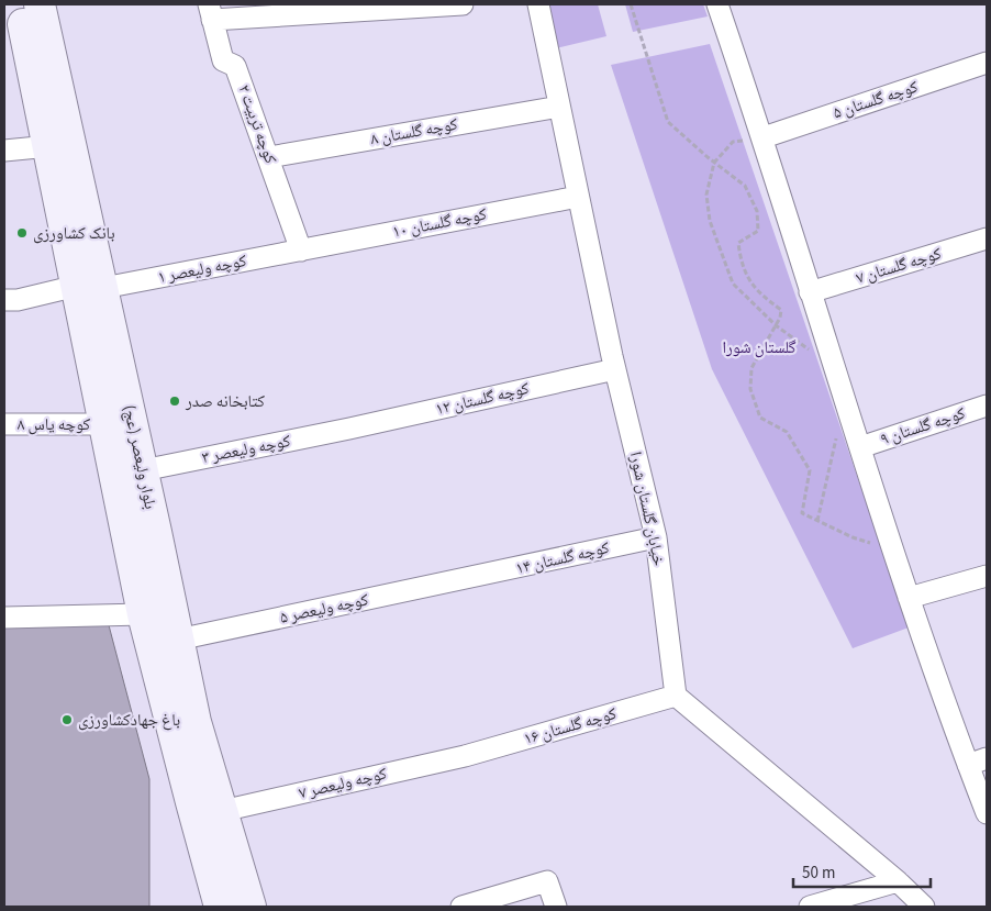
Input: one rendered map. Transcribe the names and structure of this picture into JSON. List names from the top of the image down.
{
  "streets": {
    "main road": ["بلوار ولیعصر (عج)"],
    "street": [
      "کوچه گلستان ۵",
      "کوچه تربیت ۲",
      "کوچه گلستان ۸",
      "کوچه گلستان ۱۰",
      "کوچه گلستان ۷",
      "کوچه ولیعصر ۱",
      "کوچه گلستان ۱۲",
      "کوچه یاس ۸",
      "کوچه گلستان ۹",
      "کوچه ولیعصر ۳",
      "خیابان گلستان شورا",
      "کوچه گلستان ۱۴",
      "کوچه ولیعصر ۵",
      "کوچه گلستان ۱۶",
      "کوچه ولیعصر ۷"
    ]
  },
  "crossings": [
    ["کوچه تربیت ۲", "کوچه گلستان ۸"],
    ["کوچه تربیت ۲", "کوچه گلستان ۱۰"],
    ["کوچه تربیت ۲", "کوچه ولیعصر ۱"],
    ["کوچه گلستان ۸", "خیابان گلستان شورا"],
    ["کوچه گلستان ۱۰", "کوچه ولیعصر ۱"],
    ["کوچه گلستان ۱۰", "خیابان گلستان شورا"],
    ["کوچه ولیعصر ۱", "بلوار ولیعصر (عج)"],
    ["کوچه گلستان ۱۲", "کوچه ولیعصر ۳"],
    ["کوچه گلستان ۱۲", "خیابان گلستان شورا"],
    ["کوچه یاس ۸", "بلوار ولیعصر (عج)"],
    ["کوچه ولیعصر ۳", "بلوار ولیعصر (عج)"],
    ["بلوار ولیعصر (عج)", "کوچه ولیعصر ۵"],
    ["بلوار ولیعصر (عج)", "کوچه ولیعصر ۷"],
    ["خیابان گلستان شورا", "کوچه گلستان ۱۴"],
    ["خیابان گلستان شورا", "کوچه گلستان ۱۶"],
    ["کوچه گلستان ۱۴", "کوچه ولیعصر ۵"],
    ["کوچه گلستان ۱۶", "کوچه ولیعصر ۷"]
  ],
  "parks": ["گلستان شورا"],
  "places": ["بانک کشاورزی", "کتابخانه صدر", "باغ جهادکشاورزی"],
  "scale_bar": "50 m"
}
